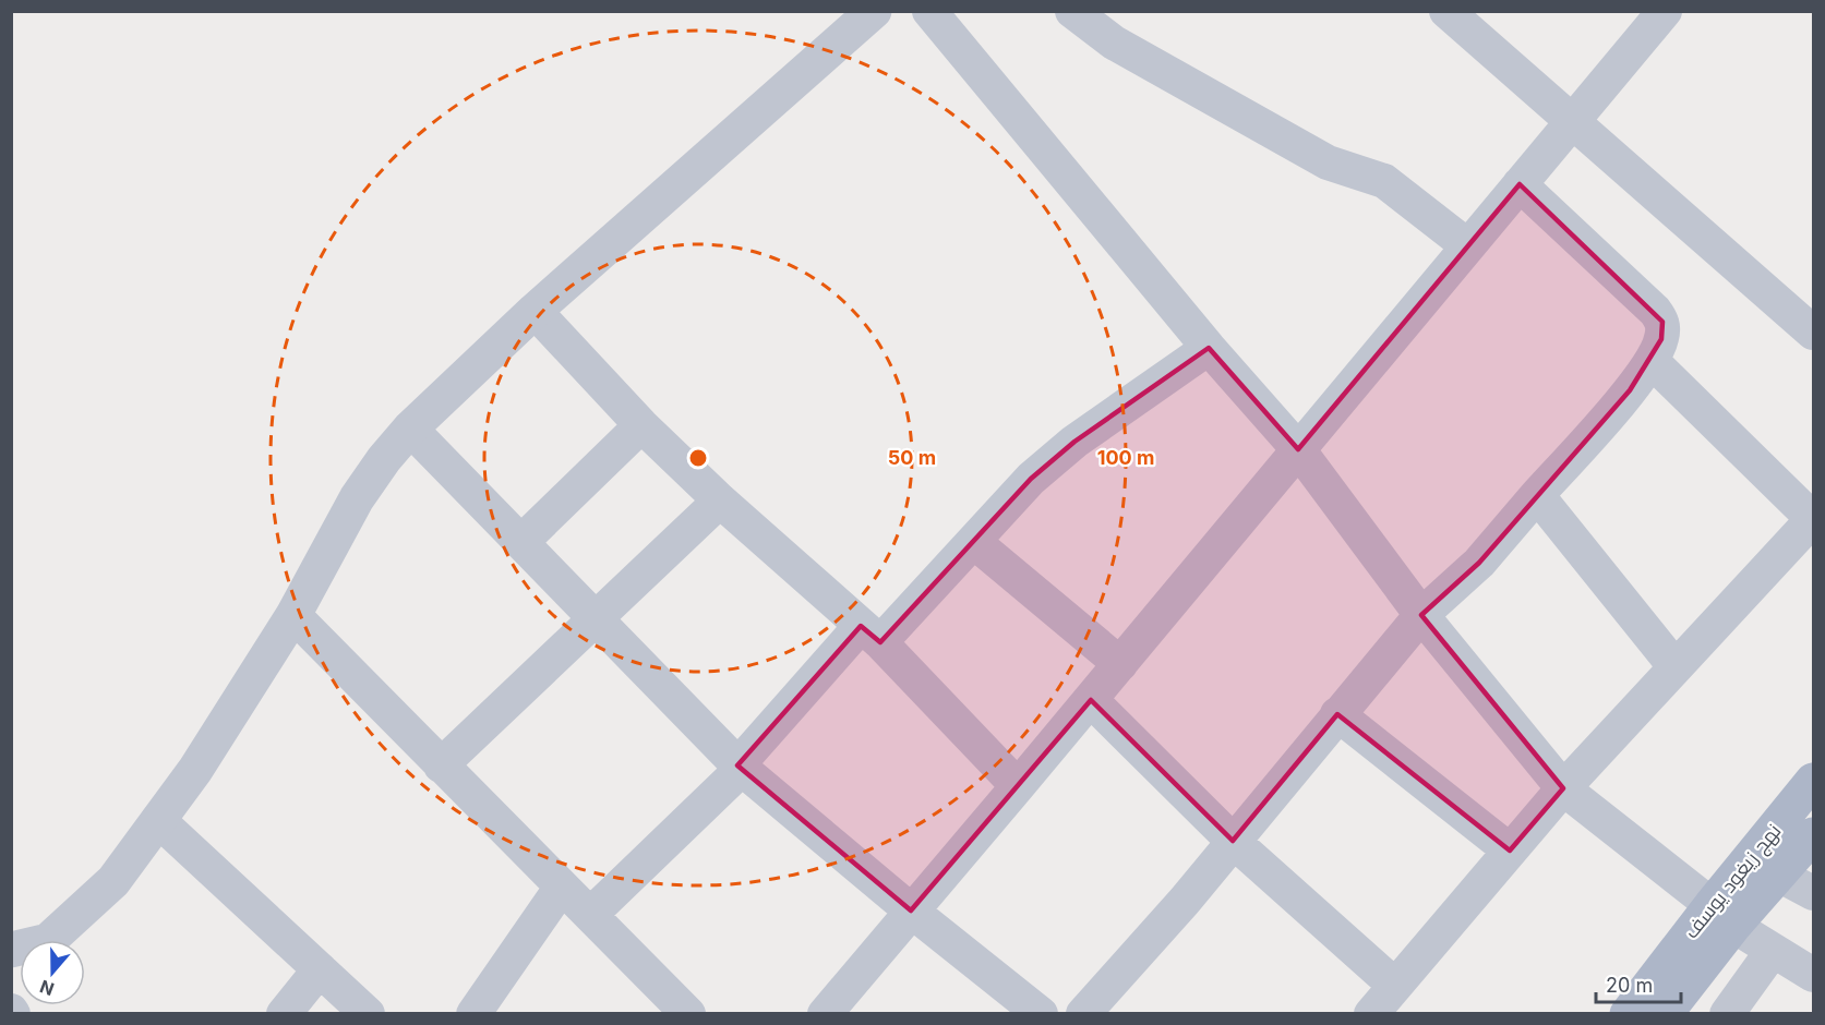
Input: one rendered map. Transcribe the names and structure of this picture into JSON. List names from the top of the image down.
{
  "streets": {
    "main road": ["نهج زيغود يوسف"]
  },
  "scale_bar": "20 m",
  "north": "bottom",
  "rings": ["50 m", "100 m"]
}
